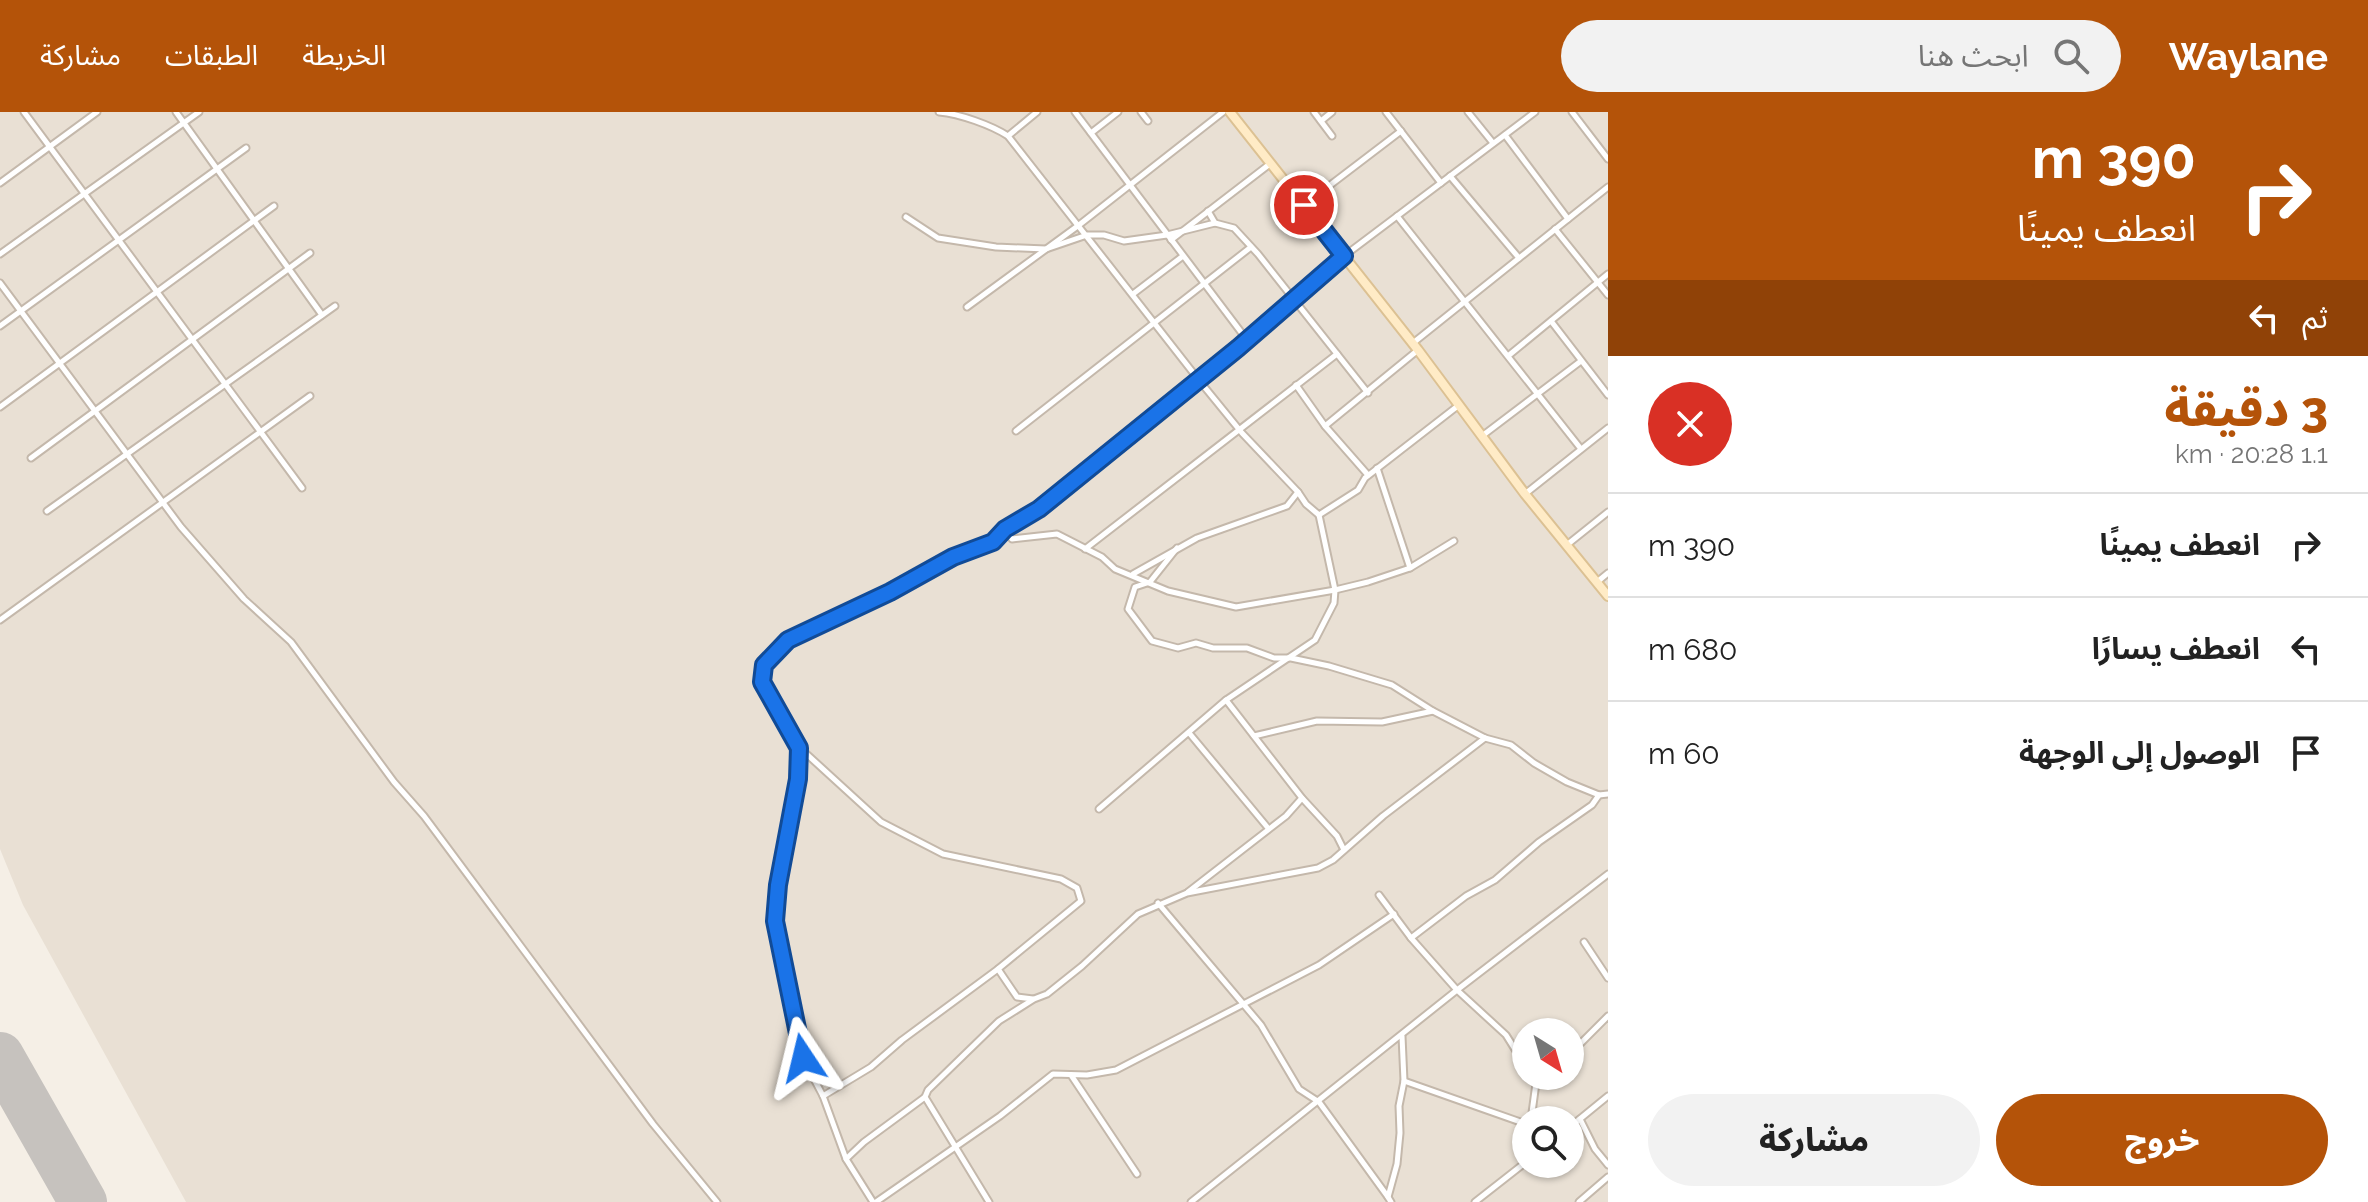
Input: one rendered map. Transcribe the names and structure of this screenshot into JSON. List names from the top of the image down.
{
  "north": "bottom right",
  "page": {
    "header": "Waylane",
    "search": "ابحث هنا",
    "nav": ["الخريطة", "الطبقات", "مشاركة"],
    "turn": ["390 m", "انعطف يمينًا"],
    "then": "ثم",
    "heading": ["3 دقيقة", "1.1 km · 20:28"],
    "list": [
      {
        "name": "انعطف يمينًا",
        "value": "390 m"
      },
      {
        "name": "انعطف يسارًا",
        "value": "680 m"
      },
      {
        "name": "الوصول إلى الوجهة",
        "value": "60 m"
      }
    ],
    "buttons": ["خروج", "مشاركة"]
  }
}
